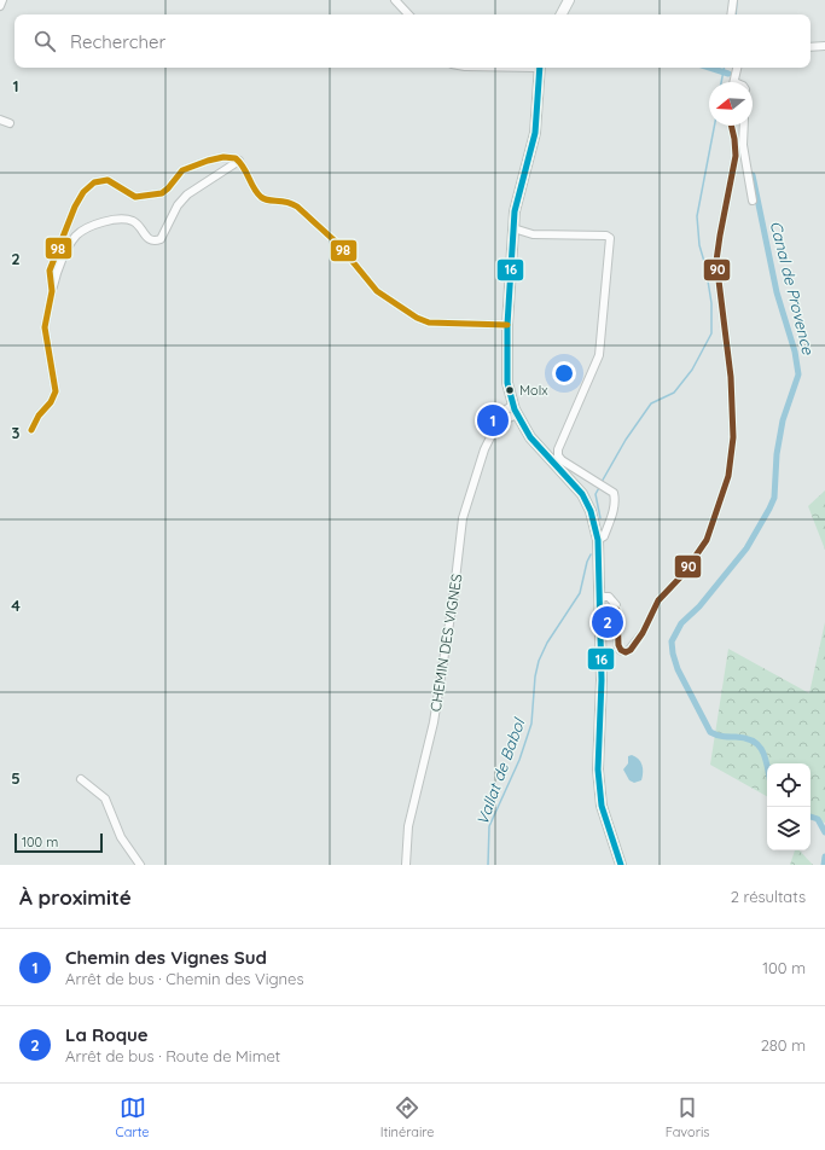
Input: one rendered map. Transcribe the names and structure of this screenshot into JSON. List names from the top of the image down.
{
  "streets": {
    "street": ["CHEMIN DES VIGNES"]
  },
  "water": ["Canal de Provence", "Vallat de Babol"],
  "places": ["Molx"],
  "lines": ["transit line 16", "transit line 90", "transit line 98"],
  "scale_bar": "100 m",
  "north": "left",
  "page": {
    "search": "Rechercher",
    "pins": ["1", "2"],
    "scale": "100 m",
    "heading": ["À proximité", "2 résultats"],
    "list": [
      {
        "mark": "1",
        "name": "Chemin des Vignes Sud",
        "note": "Arrêt de bus · Chemin des Vignes",
        "value": "100 m"
      },
      {
        "mark": "2",
        "name": "La Roque",
        "note": "Arrêt de bus · Route de Mimet",
        "value": "280 m"
      }
    ],
    "nav": ["Carte", "Itinéraire", "Favoris"]
  },
  "grid": {
    "rows": [
      "1",
      "2",
      "3",
      "4",
      "5"
    ]
  }
}
